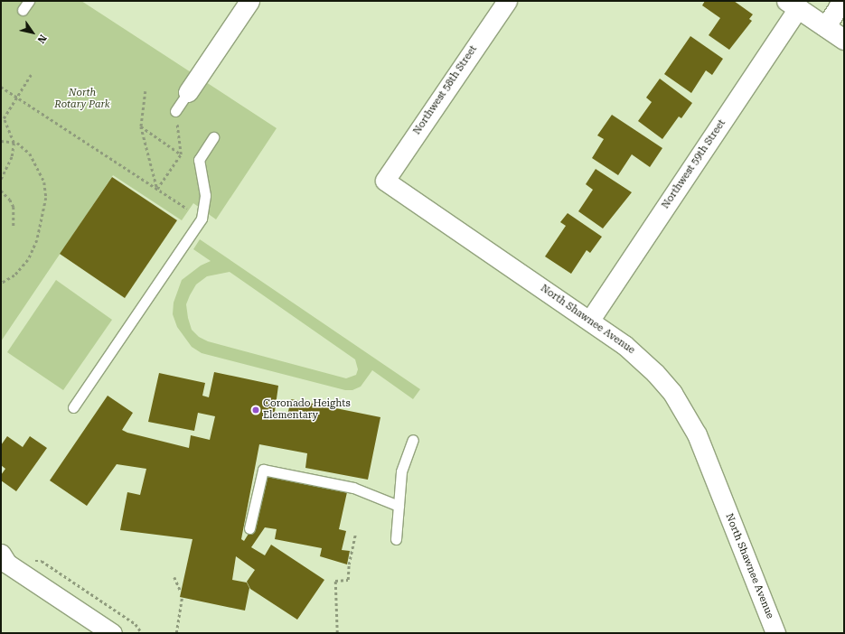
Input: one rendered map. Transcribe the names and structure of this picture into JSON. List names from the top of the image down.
{
  "streets": {
    "street": ["Northwest 58th Street", "Northwest 59th Street", "North Shawnee Avenue"]
  },
  "crossings": [
    ["Northwest 58th Street", "North Shawnee Avenue"],
    ["Northwest 59th Street", "North Shawnee Avenue"]
  ],
  "parks": ["North Rotary Park"],
  "places": ["Coronado Heights Elementary"],
  "north": "bottom right"
}
